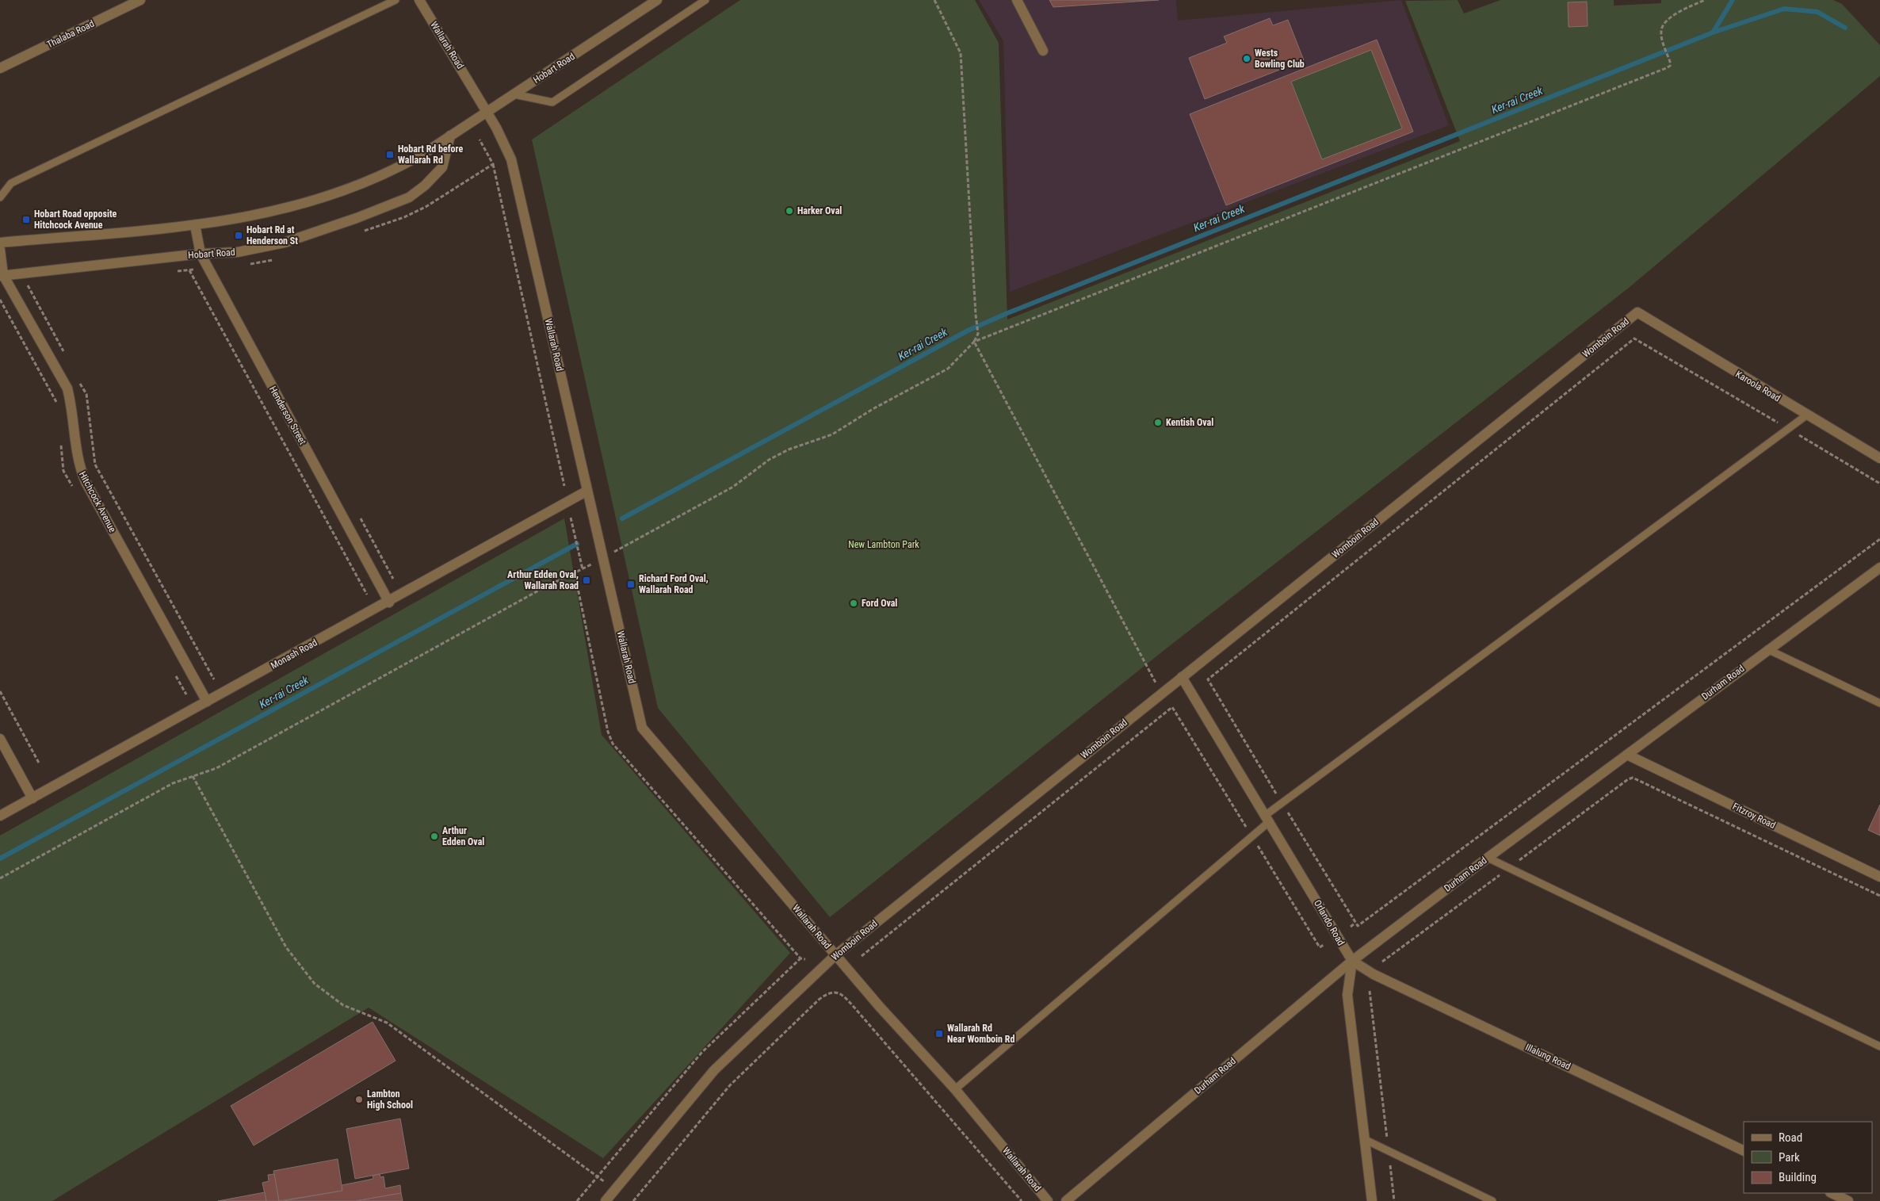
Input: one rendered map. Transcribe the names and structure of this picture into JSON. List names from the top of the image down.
{
  "streets": {
    "street": [
      "Thalaba Road",
      "Wallarah Road",
      "Hobart Road",
      "Womboin Road",
      "Karoola Road",
      "Henderson Street",
      "Hitchcock Avenue",
      "Monash Road",
      "Durham Road",
      "Fitzroy Road",
      "Orlando Road",
      "Illalung Road"
    ]
  },
  "crossings": [
    ["Wallarah Road", "Hobart Road"],
    ["Wallarah Road", "Womboin Road"],
    ["Wallarah Road", "Monash Road"],
    ["Hobart Road", "Henderson Street"],
    ["Hobart Road", "Hitchcock Avenue"],
    ["Womboin Road", "Karoola Road"],
    ["Womboin Road", "Orlando Road"],
    ["Henderson Street", "Monash Road"],
    ["Hitchcock Avenue", "Monash Road"],
    ["Durham Road", "Fitzroy Road"],
    ["Durham Road", "Orlando Road"],
    ["Durham Road", "Illalung Road"],
    ["Orlando Road", "Illalung Road"]
  ],
  "water": ["Ker-rai Creek"],
  "parks": ["New Lambton Park"],
  "places": {
    "other": [
      "Wests Bowling Club",
      "Harker Oval",
      "Kentish Oval",
      "Ford Oval",
      "Arthur Edden Oval",
      "Lambton High School"
    ],
    "transit": [
      "Hobart Rd before Wallarah Rd",
      "Hobart Road opposite Hitchcock Avenue",
      "Hobart Rd at Henderson St",
      "Arthur Edden Oval, Wallarah Road",
      "Richard Ford Oval, Wallarah Road",
      "Wallarah Rd Near Womboin Rd"
    ]
  },
  "legend": ["Road", "Park", "Building"]
}
